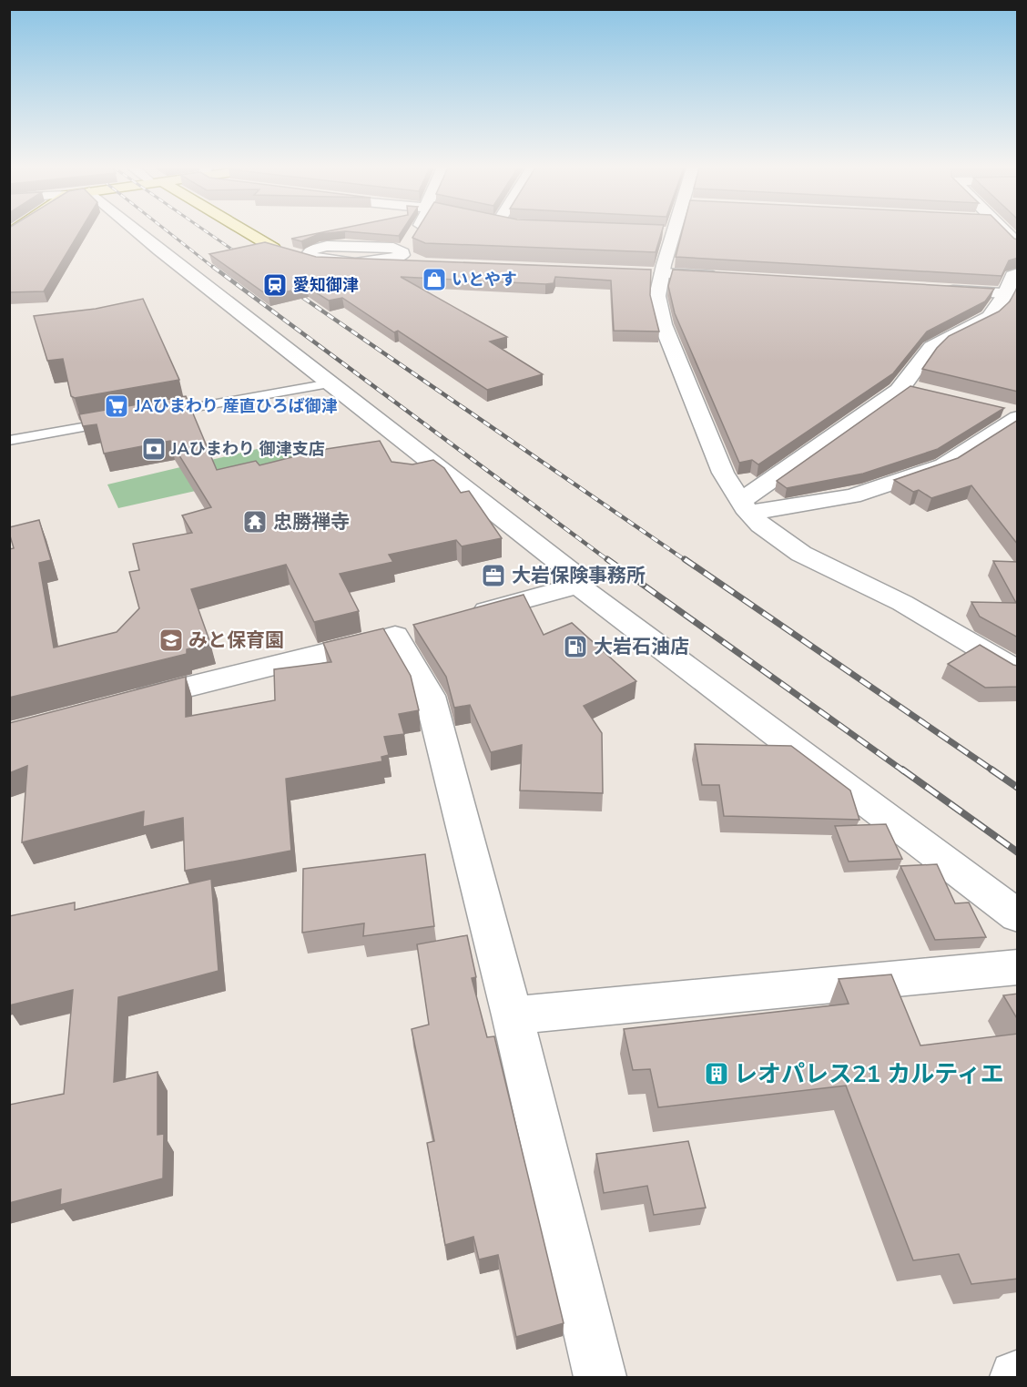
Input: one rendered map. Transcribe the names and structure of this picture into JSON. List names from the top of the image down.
{
  "places": {
    "shop": ["いとやす"],
    "station": ["愛知御津"],
    "supermarket": ["JAひまわり 産直ひろば御津"],
    "bank": ["JAひまわり 御津支店"],
    "temple": ["忠勝禅寺"],
    "office": ["大岩保険事務所"],
    "school or university": ["みと保育園"],
    "fuel station": ["大岩石油店"],
    "building": ["レオパレス21 カルティエ"]
  }
}
